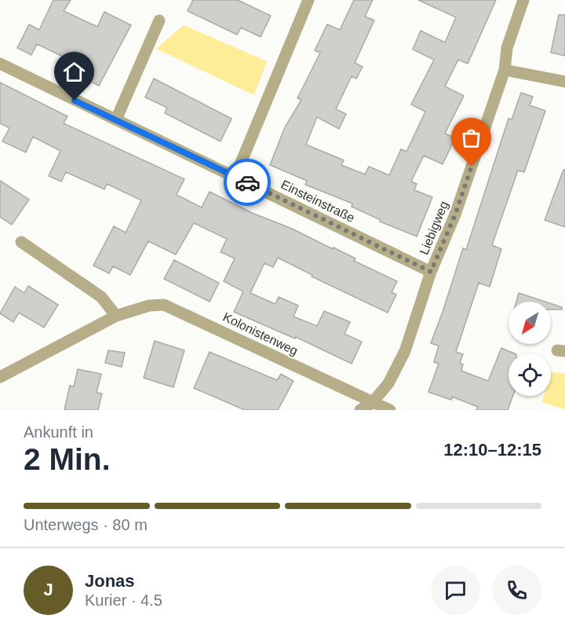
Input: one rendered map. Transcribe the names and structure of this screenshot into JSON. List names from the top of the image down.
{
  "streets": {
    "street": ["Einsteinstraße", "Liebigweg", "Kolonistenweg"]
  },
  "crossings": [
    ["Einsteinstraße", "Liebigweg"],
    ["Liebigweg", "Kolonistenweg"]
  ],
  "north": "bottom left",
  "page": {
    "heading": ["2 Min.", "Ankunft in", "12:10–12:15"],
    "panel": ["Jonas", "Kurier · 4.5"],
    "bar": "Unterwegs · 80 m",
    "round": "J"
  }
}
